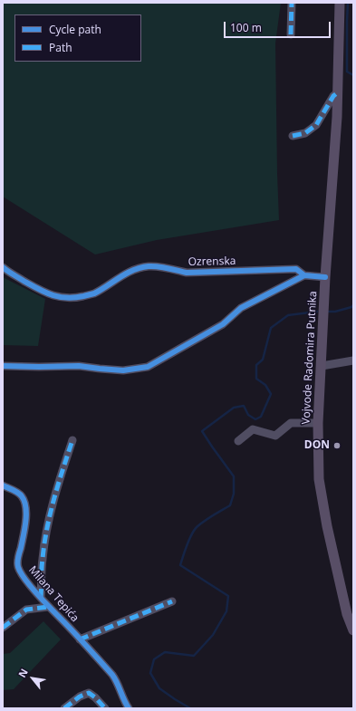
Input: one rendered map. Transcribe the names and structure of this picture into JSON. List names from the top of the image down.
{
  "streets": {
    "main road": ["Vojvode Radomira Putnika"],
    "street": ["Ozrenska", "Milana Tepića"]
  },
  "crossings": [
    ["Ozrenska", "Vojvode Radomira Putnika"]
  ],
  "places": ["DON"],
  "legend": ["Cycle path", "Path"],
  "scale_bar": "100 m",
  "north": "top left"
}
